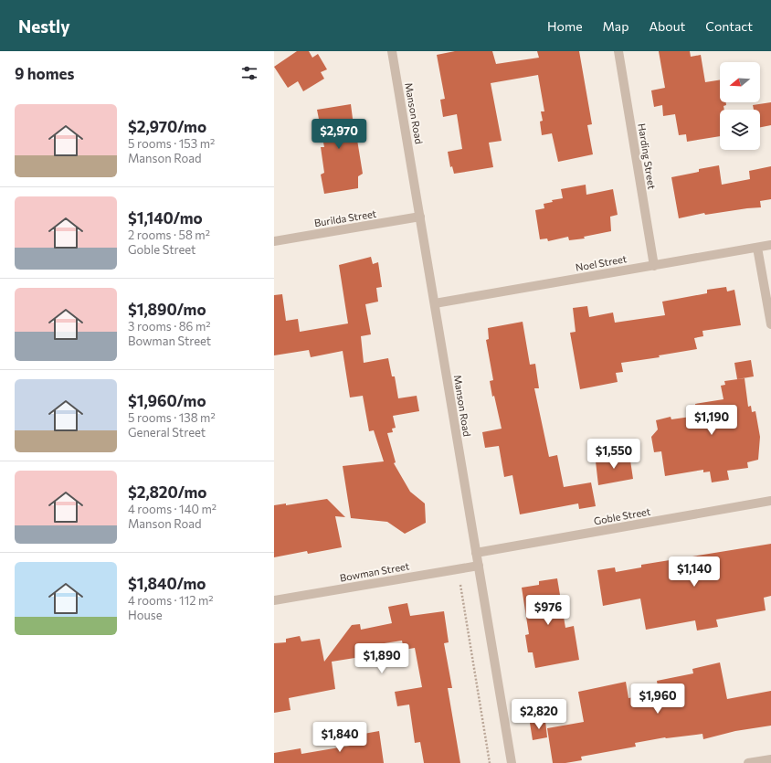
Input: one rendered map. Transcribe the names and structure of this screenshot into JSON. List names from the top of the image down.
{
  "streets": {
    "street": [
      "Manson Road",
      "Harding Street",
      "Burilda Street",
      "Noel Street",
      "Goble Street",
      "Bowman Street"
    ]
  },
  "crossings": [
    ["Manson Road", "Burilda Street"],
    ["Manson Road", "Noel Street"],
    ["Manson Road", "Goble Street"],
    ["Manson Road", "Bowman Street"],
    ["Harding Street", "Noel Street"]
  ],
  "north": "left",
  "page": {
    "header": "Nestly",
    "nav": [
      "Home",
      "Map",
      "About",
      "Contact"
    ],
    "heading": "9 homes",
    "list": [
      {
        "name": "$2,970/mo",
        "note": "5 rooms · 153 m² · Manson Road"
      },
      {
        "name": "$1,140/mo",
        "note": "2 rooms · 58 m² · Goble Street"
      },
      {
        "name": "$1,890/mo",
        "note": "3 rooms · 86 m² · Bowman Street"
      },
      {
        "name": "$1,960/mo",
        "note": "5 rooms · 138 m² · General Street"
      },
      {
        "name": "$2,820/mo",
        "note": "4 rooms · 140 m² · Manson Road"
      },
      {
        "name": "$1,840/mo",
        "note": "4 rooms · 112 m² · House"
      }
    ],
    "price": [
      "$2,970",
      "$1,190",
      "$1,550",
      "$1,140",
      "$976",
      "$1,890",
      "$1,960",
      "$2,820",
      "$1,840"
    ]
  }
}
